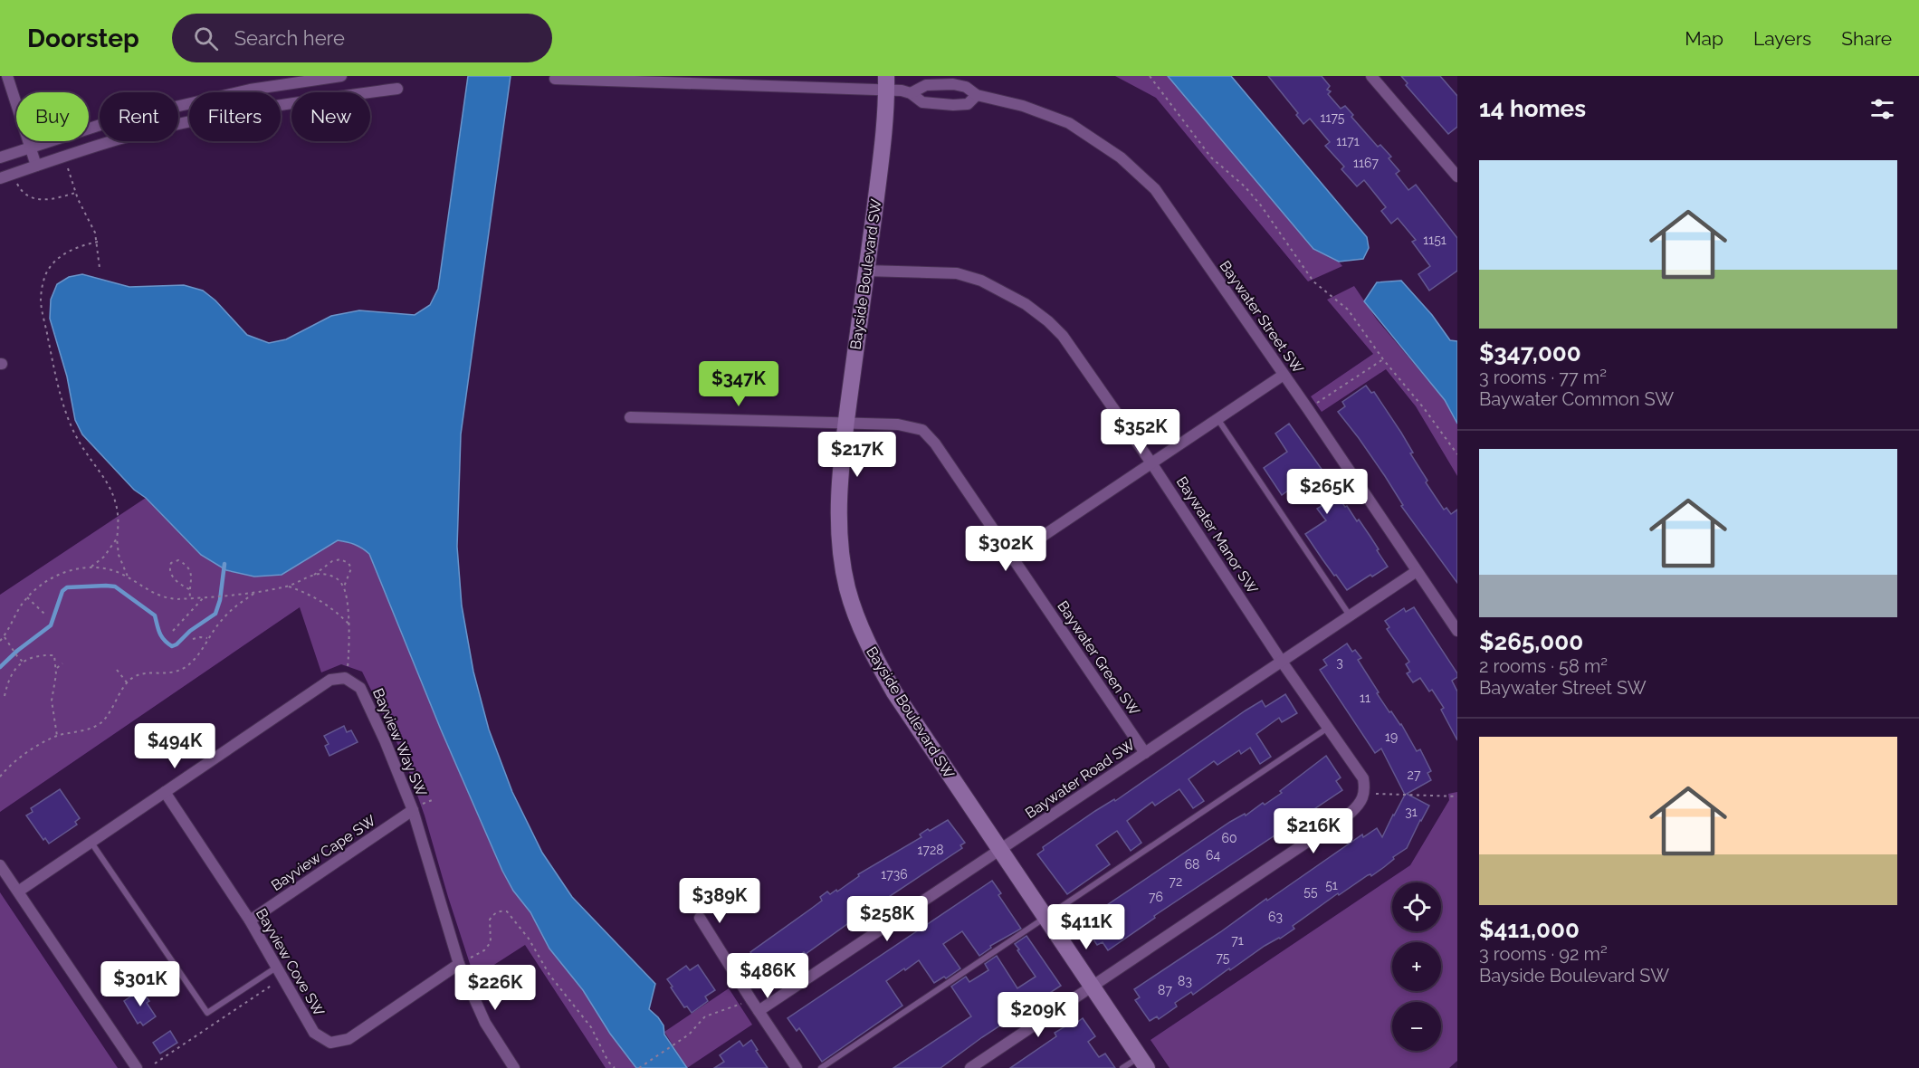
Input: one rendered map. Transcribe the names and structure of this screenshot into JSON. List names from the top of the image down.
{
  "streets": {
    "street": [
      "Bayside Boulevard SW",
      "Baywater Street SW",
      "Baywater Manor SW",
      "Baywater Green SW",
      "Bayview Way SW",
      "Baywater Road SW",
      "Bayview Cape SW",
      "Bayview Cove SW"
    ]
  },
  "crossings": [
    ["Bayside Boulevard SW", "Baywater Street SW"],
    ["Bayside Boulevard SW", "Baywater Manor SW"],
    ["Bayside Boulevard SW", "Baywater Green SW"],
    ["Bayside Boulevard SW", "Baywater Road SW"],
    ["Baywater Street SW", "Baywater Road SW"],
    ["Baywater Manor SW", "Baywater Road SW"],
    ["Baywater Green SW", "Baywater Road SW"],
    ["Bayview Way SW", "Bayview Cape SW"],
    ["Bayview Way SW", "Bayview Cove SW"],
    ["Bayview Cape SW", "Bayview Cove SW"]
  ],
  "house_numbers": [
    "1175",
    "1171",
    "1167",
    "1151",
    "3",
    "11",
    "19",
    "27",
    "31",
    "60",
    "1728",
    "64",
    "68",
    "1736",
    "72",
    "51",
    "55",
    "76",
    "63",
    "71",
    "75",
    "83",
    "87"
  ],
  "page": {
    "header": "Doorstep",
    "search": "Search here",
    "nav": ["Map", "Layers", "Share"],
    "heading": "14 homes",
    "chip": [
      "Buy",
      "Rent",
      "Filters",
      "New"
    ],
    "list": [
      {
        "name": "$347,000",
        "note": "3 rooms · 77 m² · Baywater Common SW"
      },
      {
        "name": "$265,000",
        "note": "2 rooms · 58 m² · Baywater Street SW"
      },
      {
        "name": "$411,000",
        "note": "3 rooms · 92 m² · Bayside Boulevard SW"
      }
    ],
    "price": [
      "$347K",
      "$352K",
      "$217K",
      "$265K",
      "$302K",
      "$494K",
      "$216K",
      "$389K",
      "$258K",
      "$411K",
      "$486K",
      "$301K",
      "$226K",
      "$209K"
    ],
    "map_buttons": ["+", "−"]
  }
}
